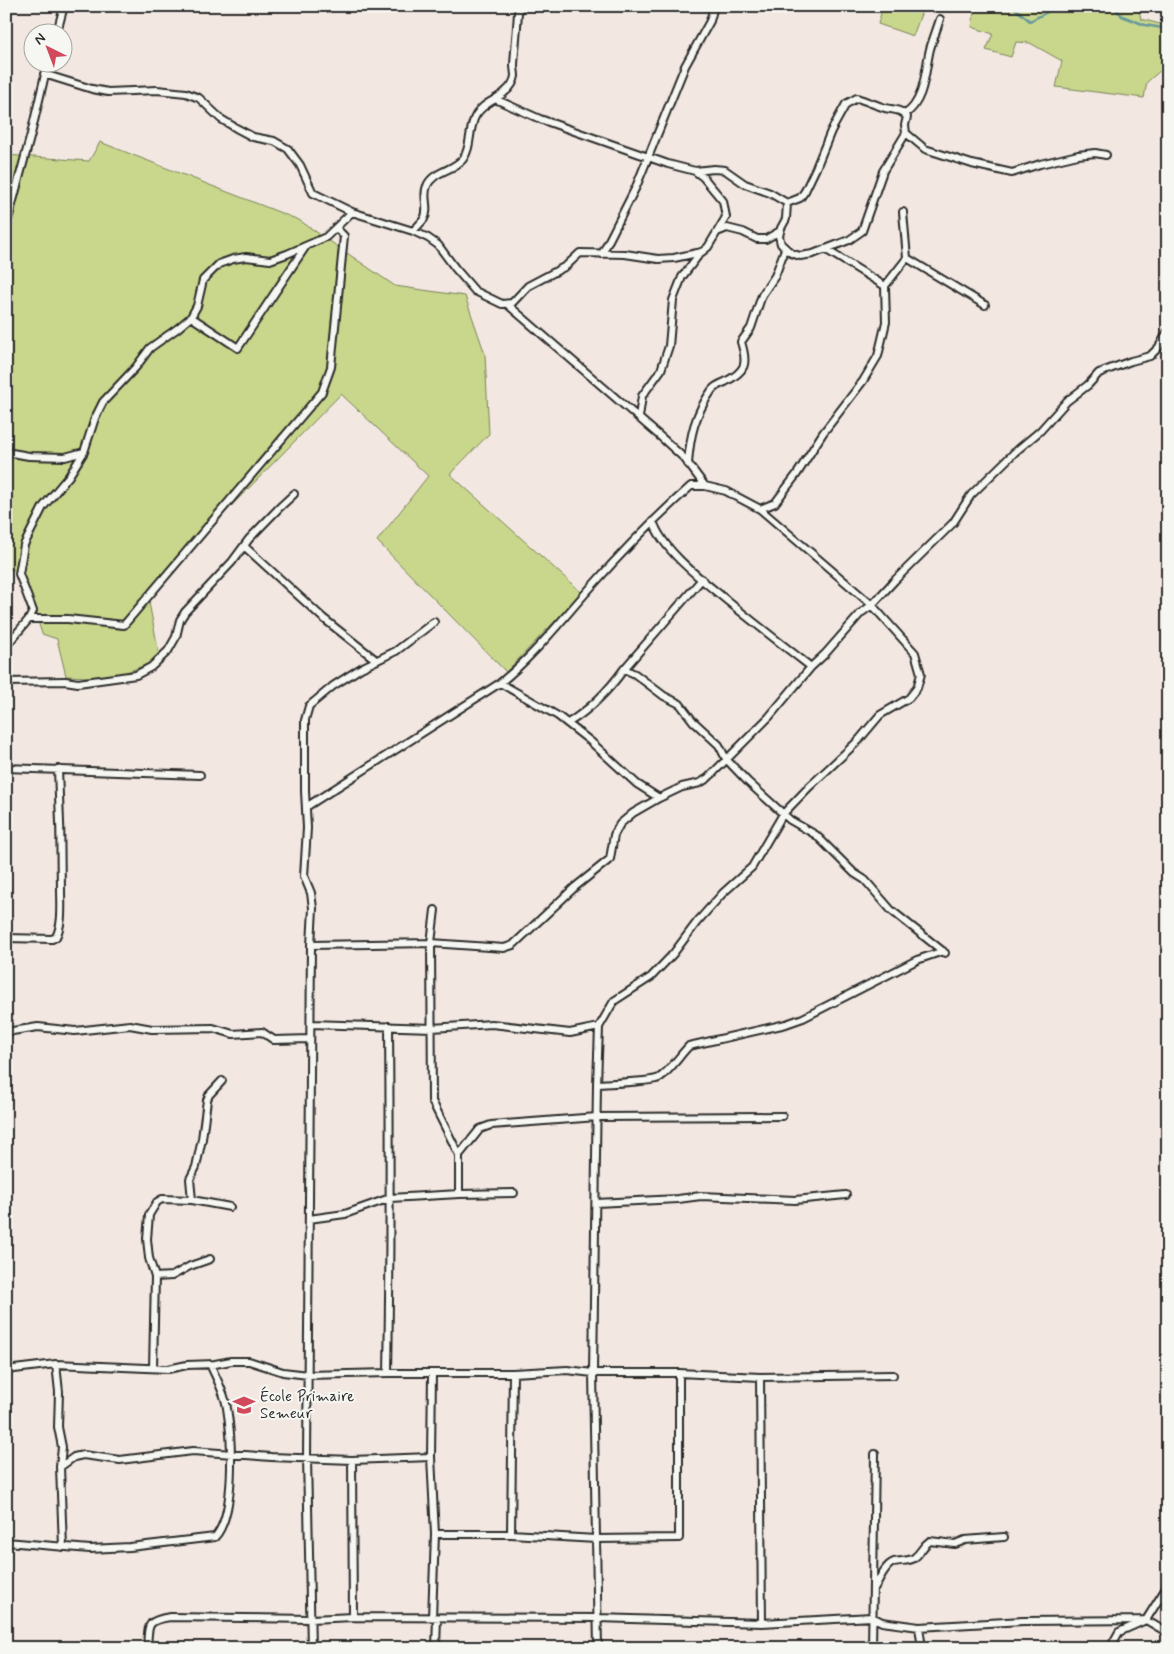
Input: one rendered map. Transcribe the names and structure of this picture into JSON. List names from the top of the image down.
{
  "places": {
    "school or university": ["École Primaire Semeur"]
  },
  "north": "top left"
}
